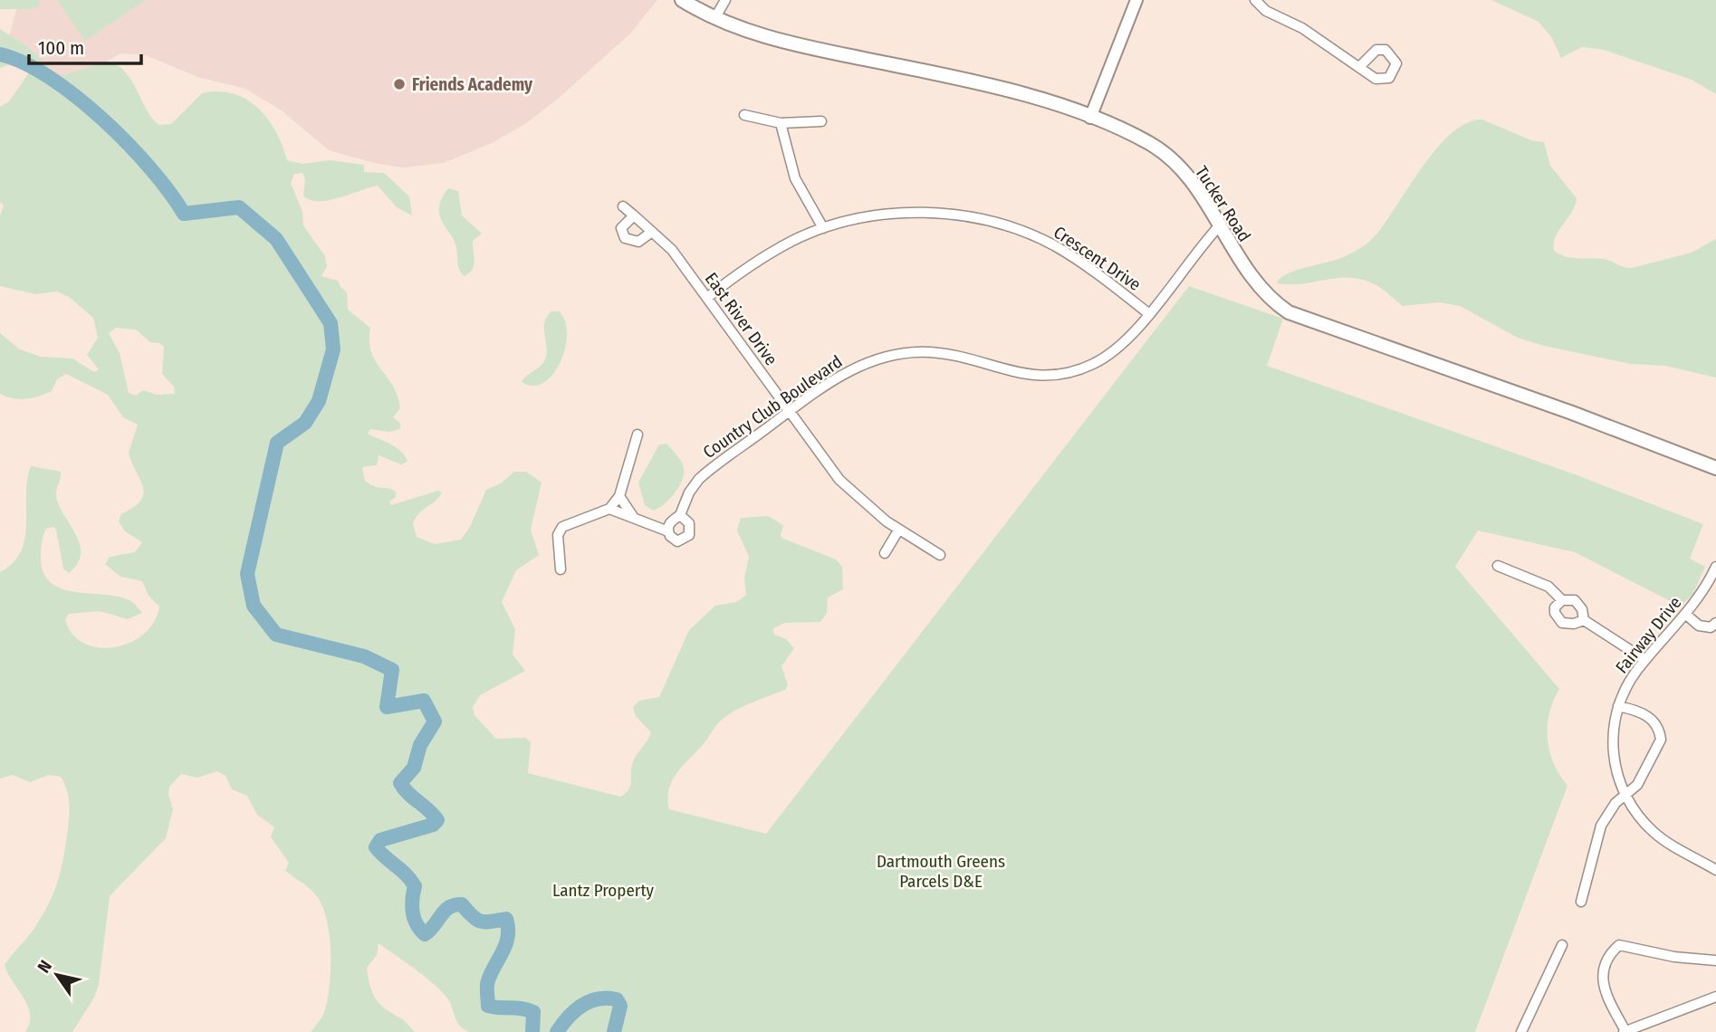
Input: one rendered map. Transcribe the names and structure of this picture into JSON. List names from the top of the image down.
{
  "streets": {
    "main road": ["Tucker Road"],
    "street": [
      "Crescent Drive",
      "East River Drive",
      "Country Club Boulevard",
      "Fairway Drive"
    ]
  },
  "crossings": [
    ["Tucker Road", "Country Club Boulevard"],
    ["Crescent Drive", "East River Drive"],
    ["Crescent Drive", "Country Club Boulevard"],
    ["East River Drive", "Country Club Boulevard"]
  ],
  "parks": ["Dartmouth Greens Parcels D&E", "Lantz Property"],
  "places": ["Friends Academy"],
  "scale_bar": "100 m",
  "north": "top left"
}
